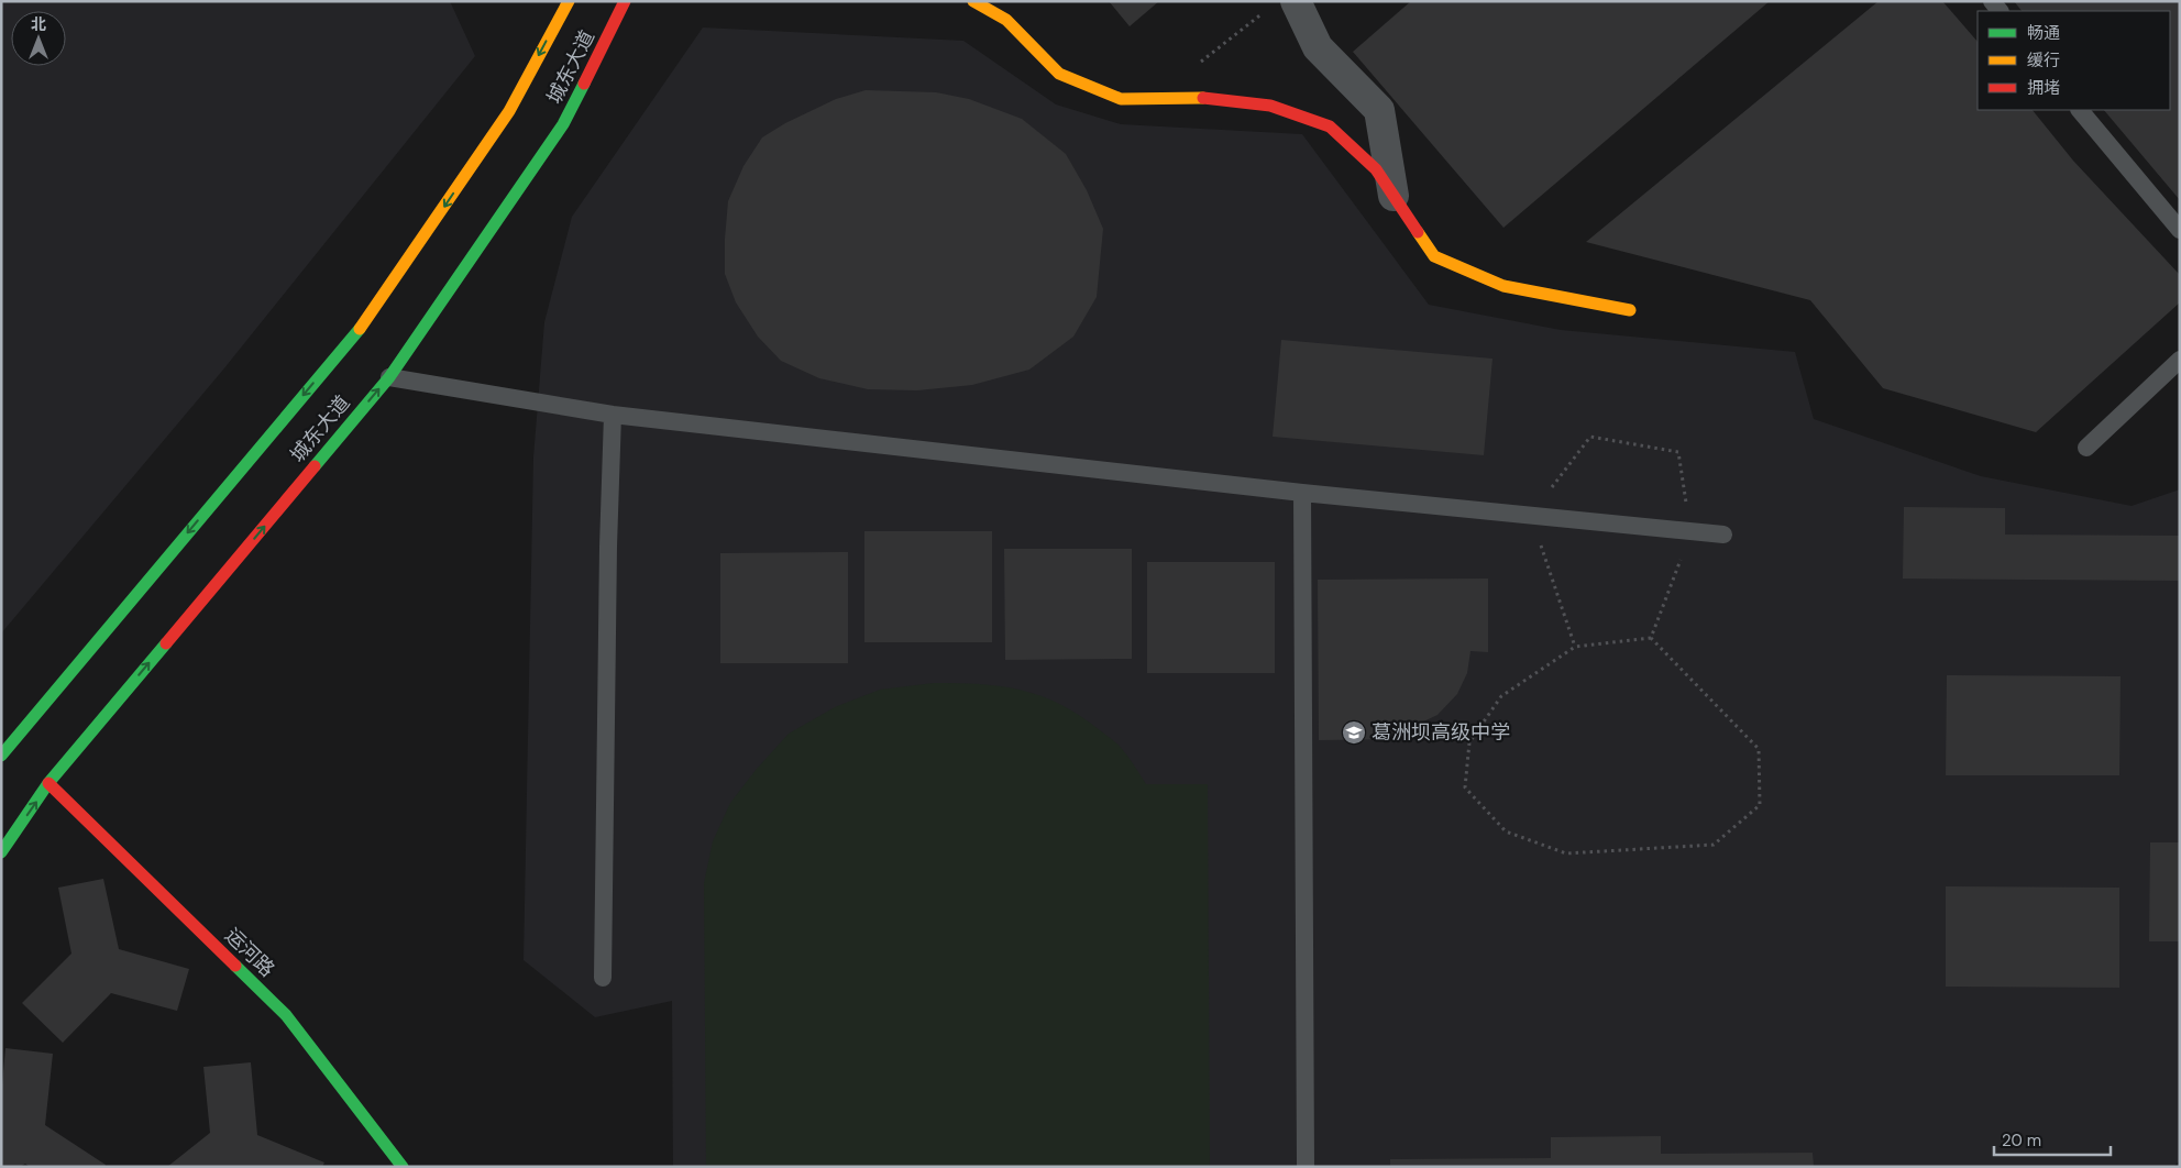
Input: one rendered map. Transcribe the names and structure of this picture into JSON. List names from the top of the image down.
{
  "streets": {
    "main road": ["城东大道", "运河路"]
  },
  "crossings": [
    ["城东大道", "运河路"]
  ],
  "places": {
    "school or university": ["葛洲坝高级中学"]
  },
  "legend": ["畅通", "缓行", "拥堵"],
  "scale_bar": "20 m",
  "north": "top"
}
